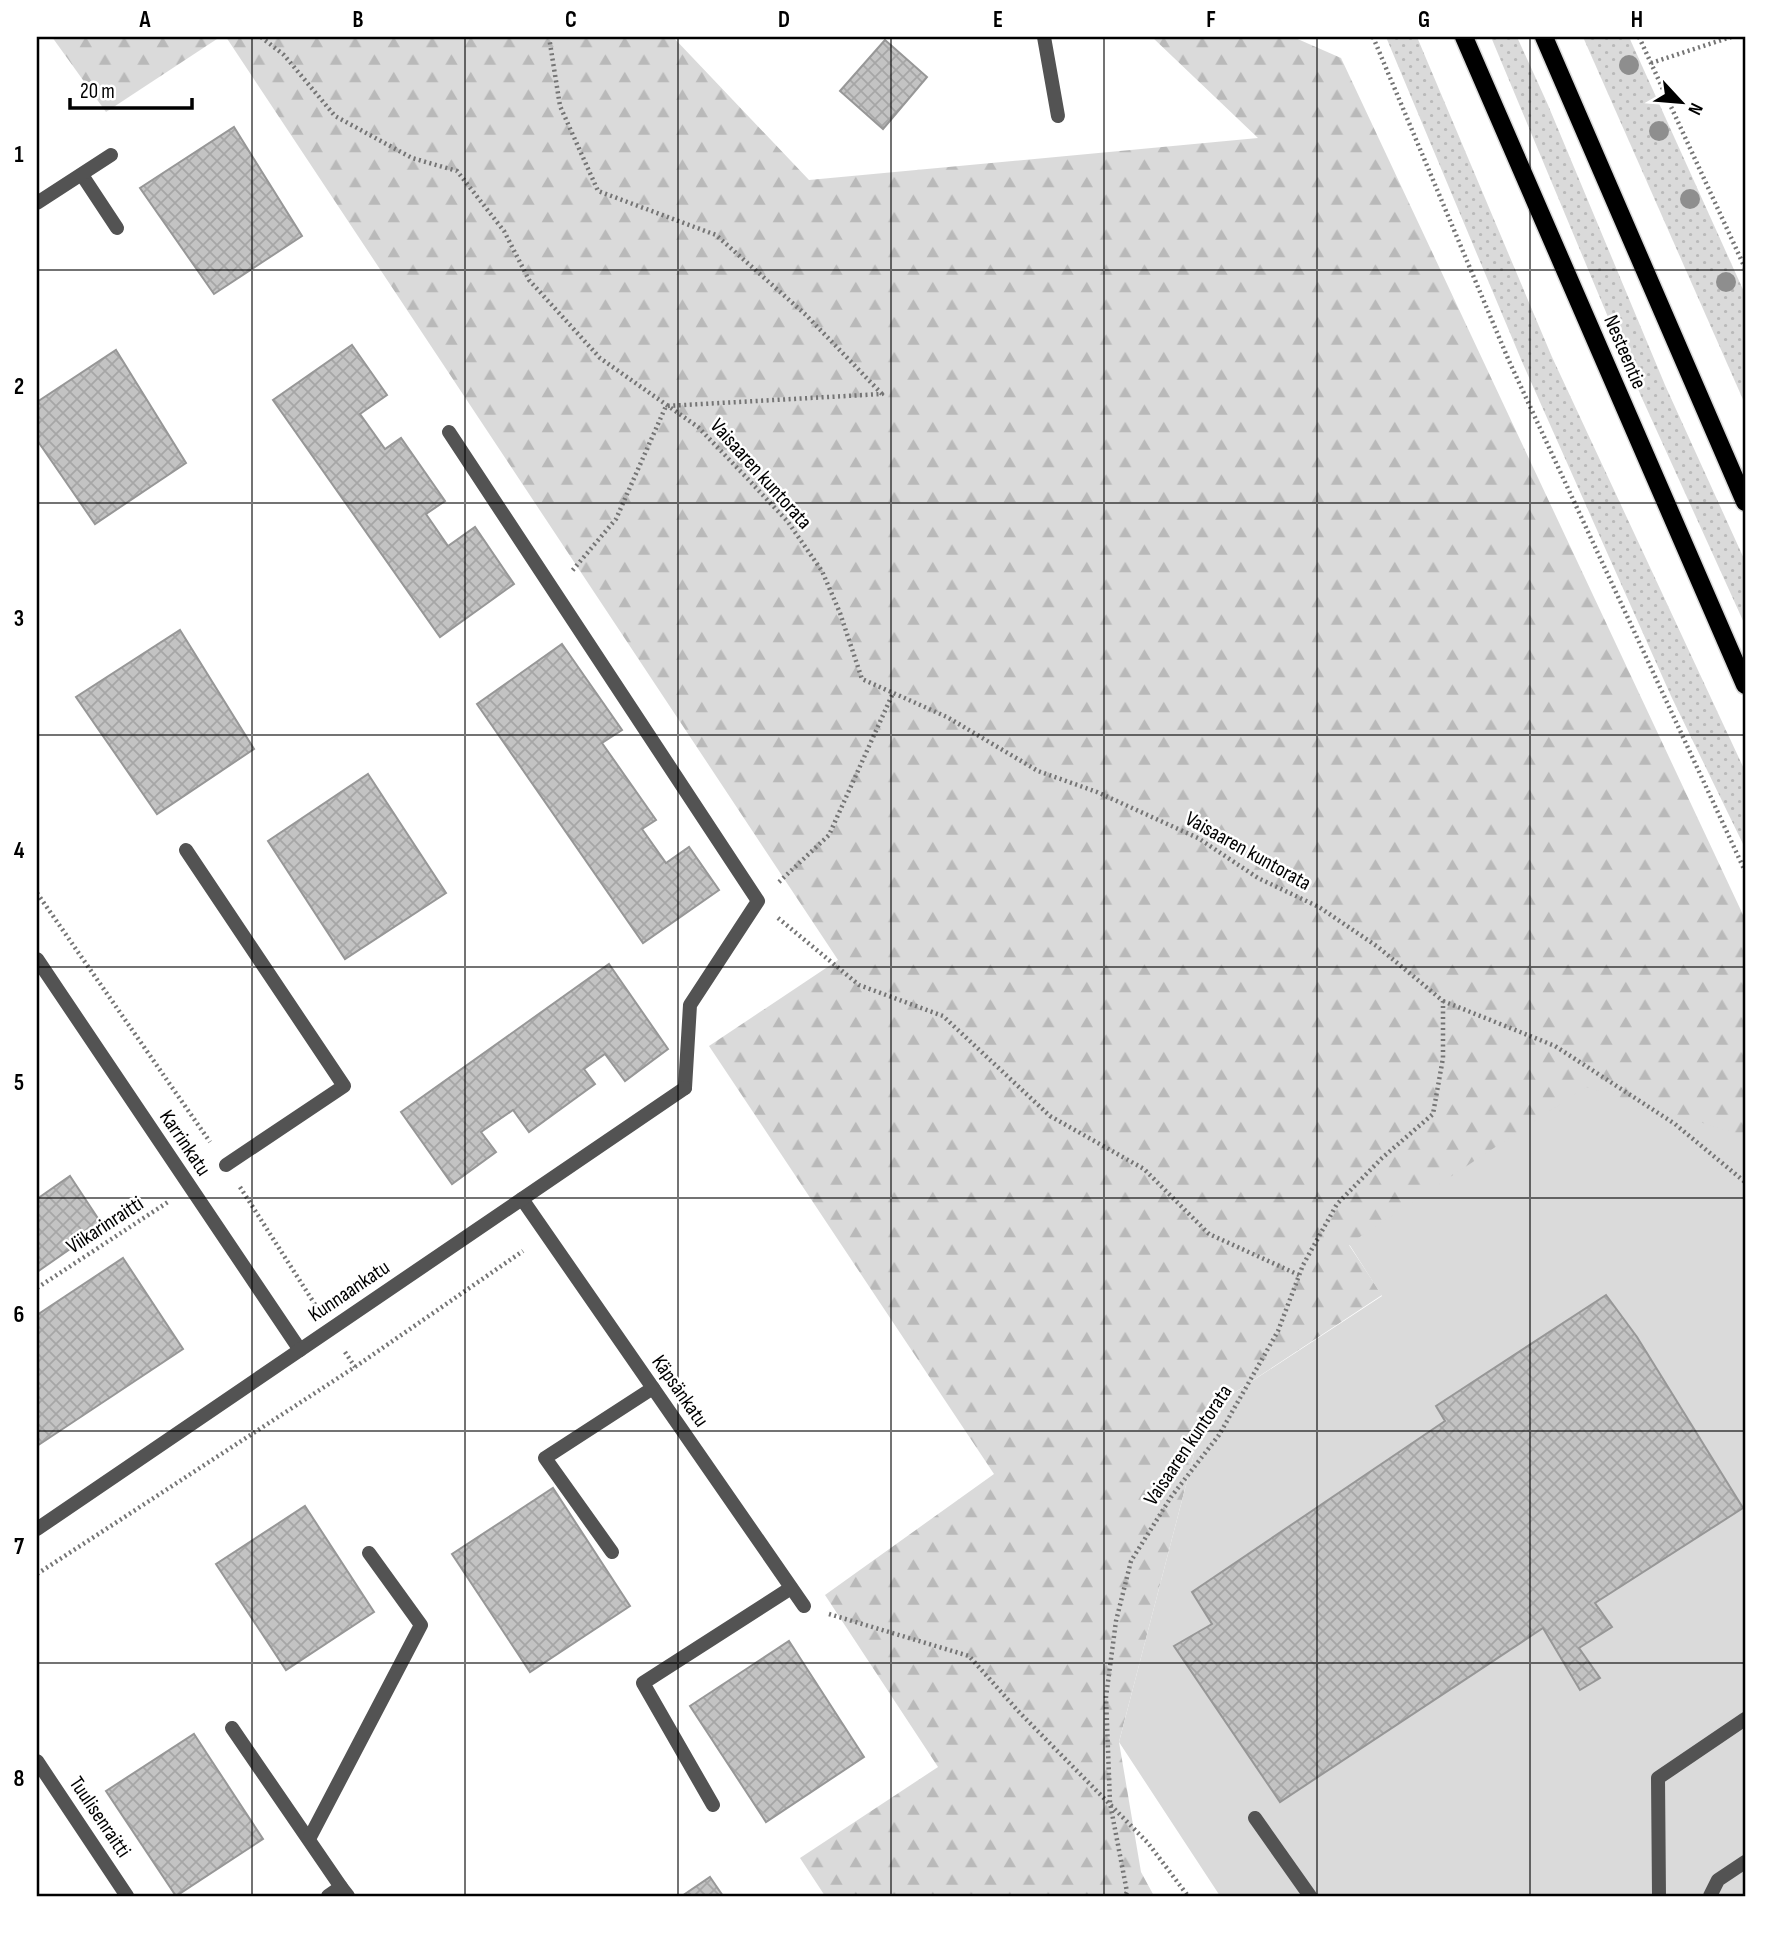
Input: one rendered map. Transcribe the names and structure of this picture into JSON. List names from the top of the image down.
{
  "streets": {
    "main road": ["Nesteentie"],
    "street": [
      "Karrinkatu",
      "Kunnaankatu",
      "Käpsänkatu",
      "Tuulisenraitti"
    ],
    "path": ["Vaisaaren kuntorata", "Viikarinraitti"]
  },
  "crossings": [
    ["Karrinkatu", "Viikarinraitti"],
    ["Karrinkatu", "Kunnaankatu"],
    ["Kunnaankatu", "Käpsänkatu"]
  ],
  "scale_bar": "20 m",
  "north": "bottom right",
  "grid": {
    "columns": [
      "A",
      "B",
      "C",
      "D",
      "E",
      "F",
      "G",
      "H"
    ],
    "rows": [
      "1",
      "2",
      "3",
      "4",
      "5",
      "6",
      "7",
      "8"
    ]
  }
}
